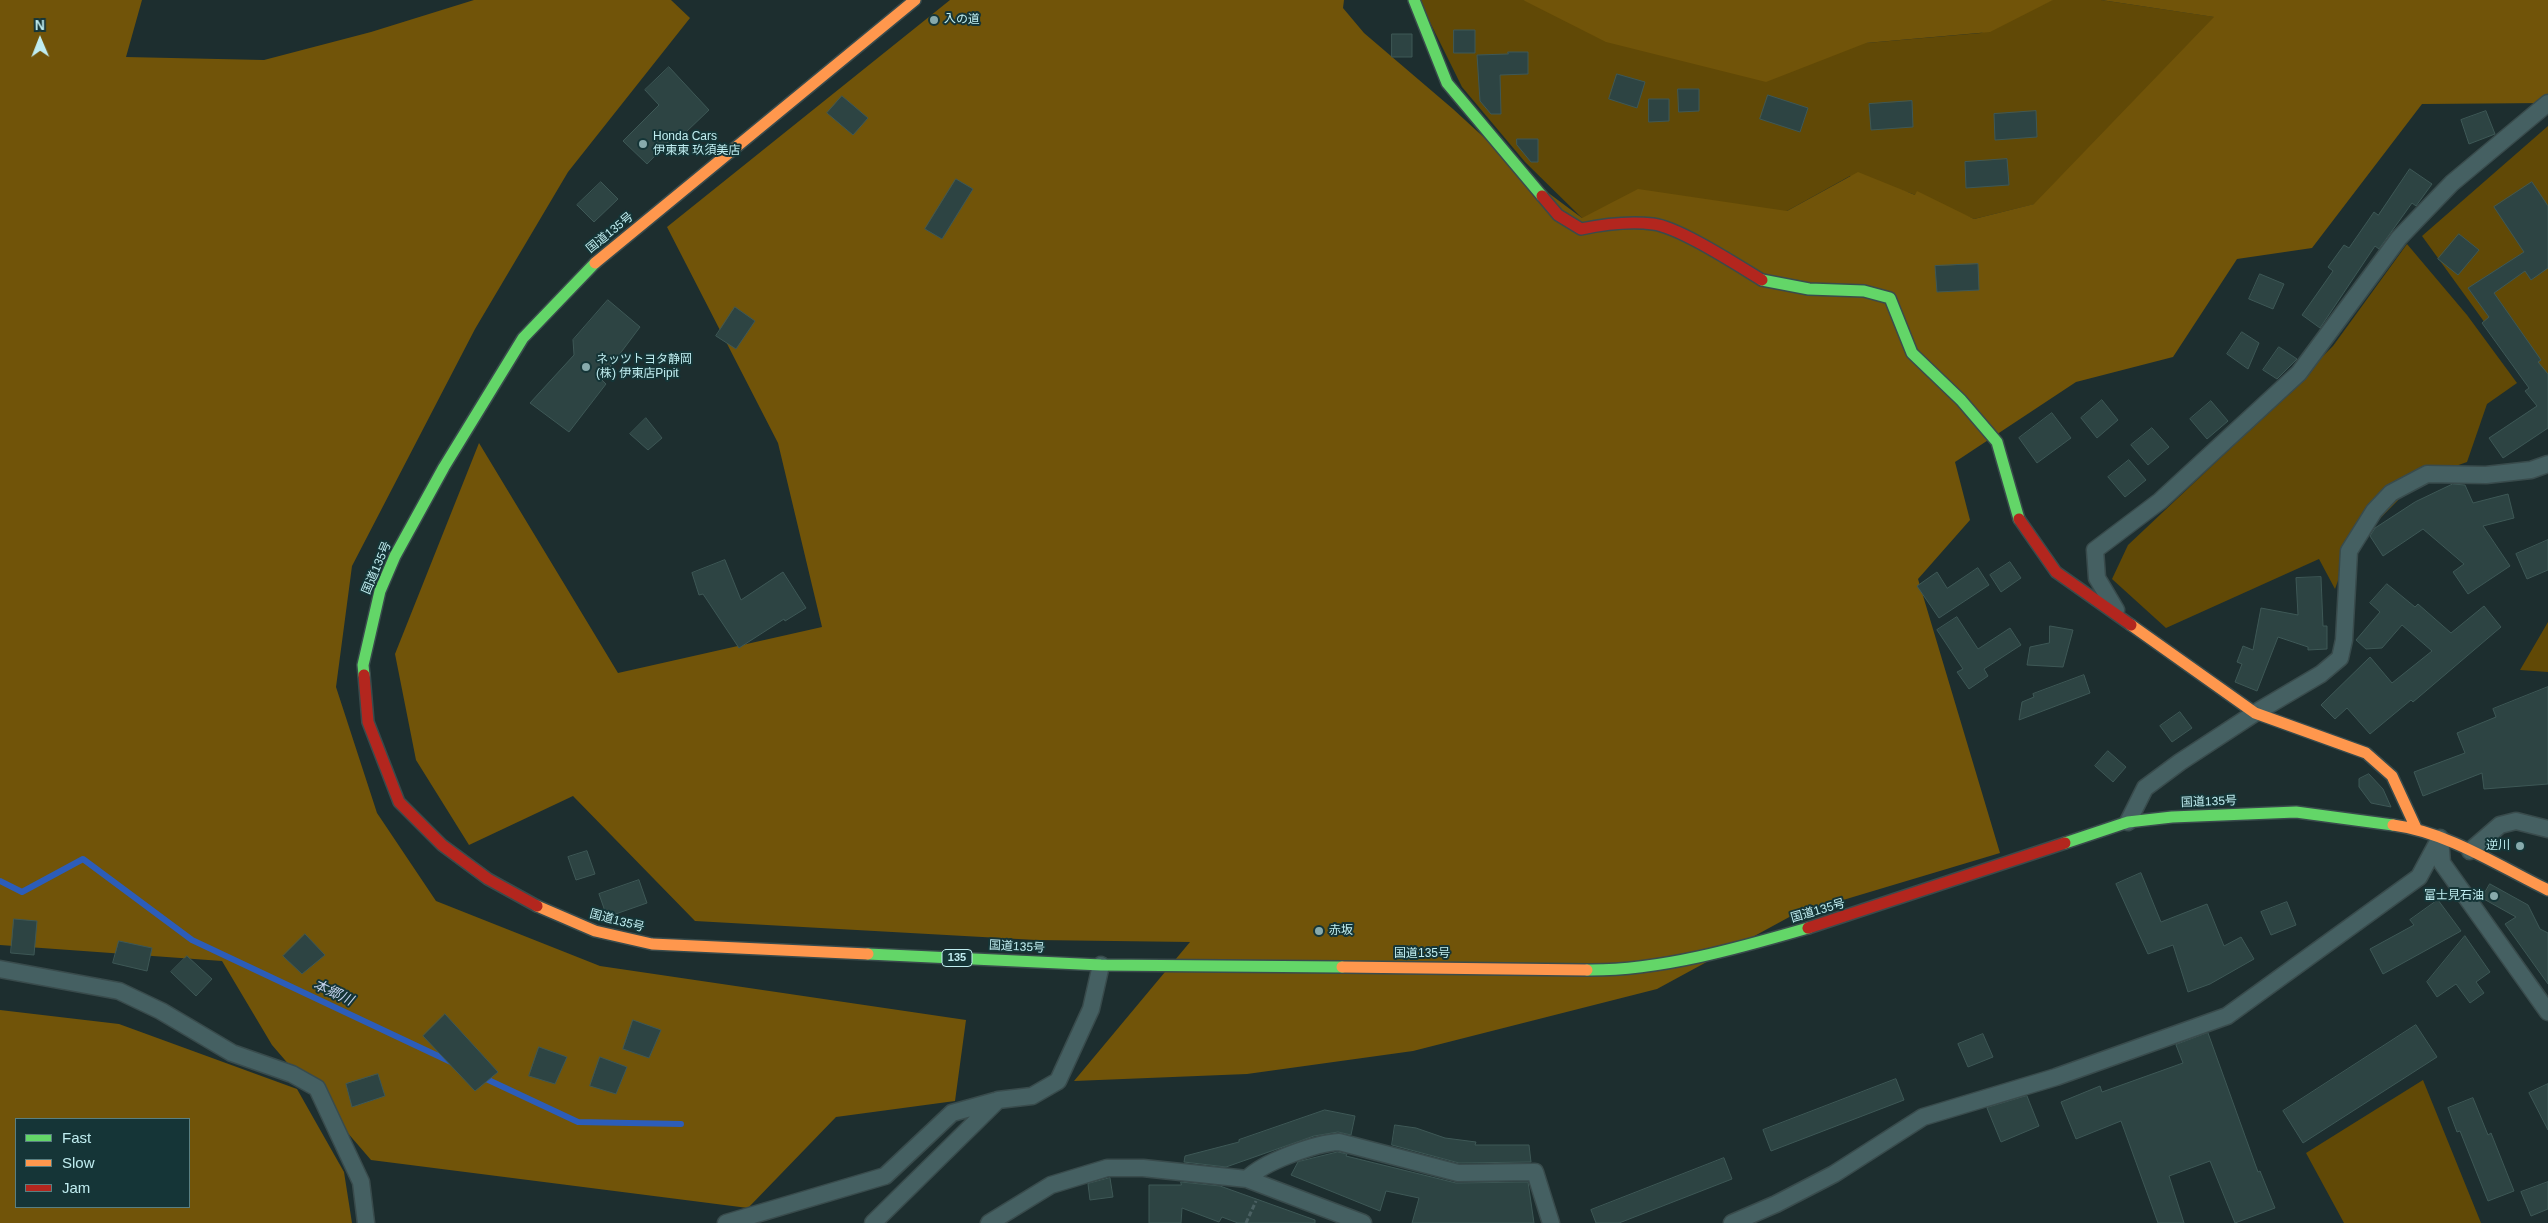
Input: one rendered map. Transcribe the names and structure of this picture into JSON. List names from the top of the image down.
{
  "streets": {
    "main road": ["国道135号", "135"]
  },
  "water": ["本郷川"],
  "places": [
    "入の道",
    "Honda Cars 伊東東 玖須美店",
    "ネッツトヨタ静岡 (株) 伊東店Pipit",
    "逆川",
    "富士見石油",
    "赤坂"
  ],
  "legend": ["Fast", "Slow", "Jam"],
  "north": "top"
}
